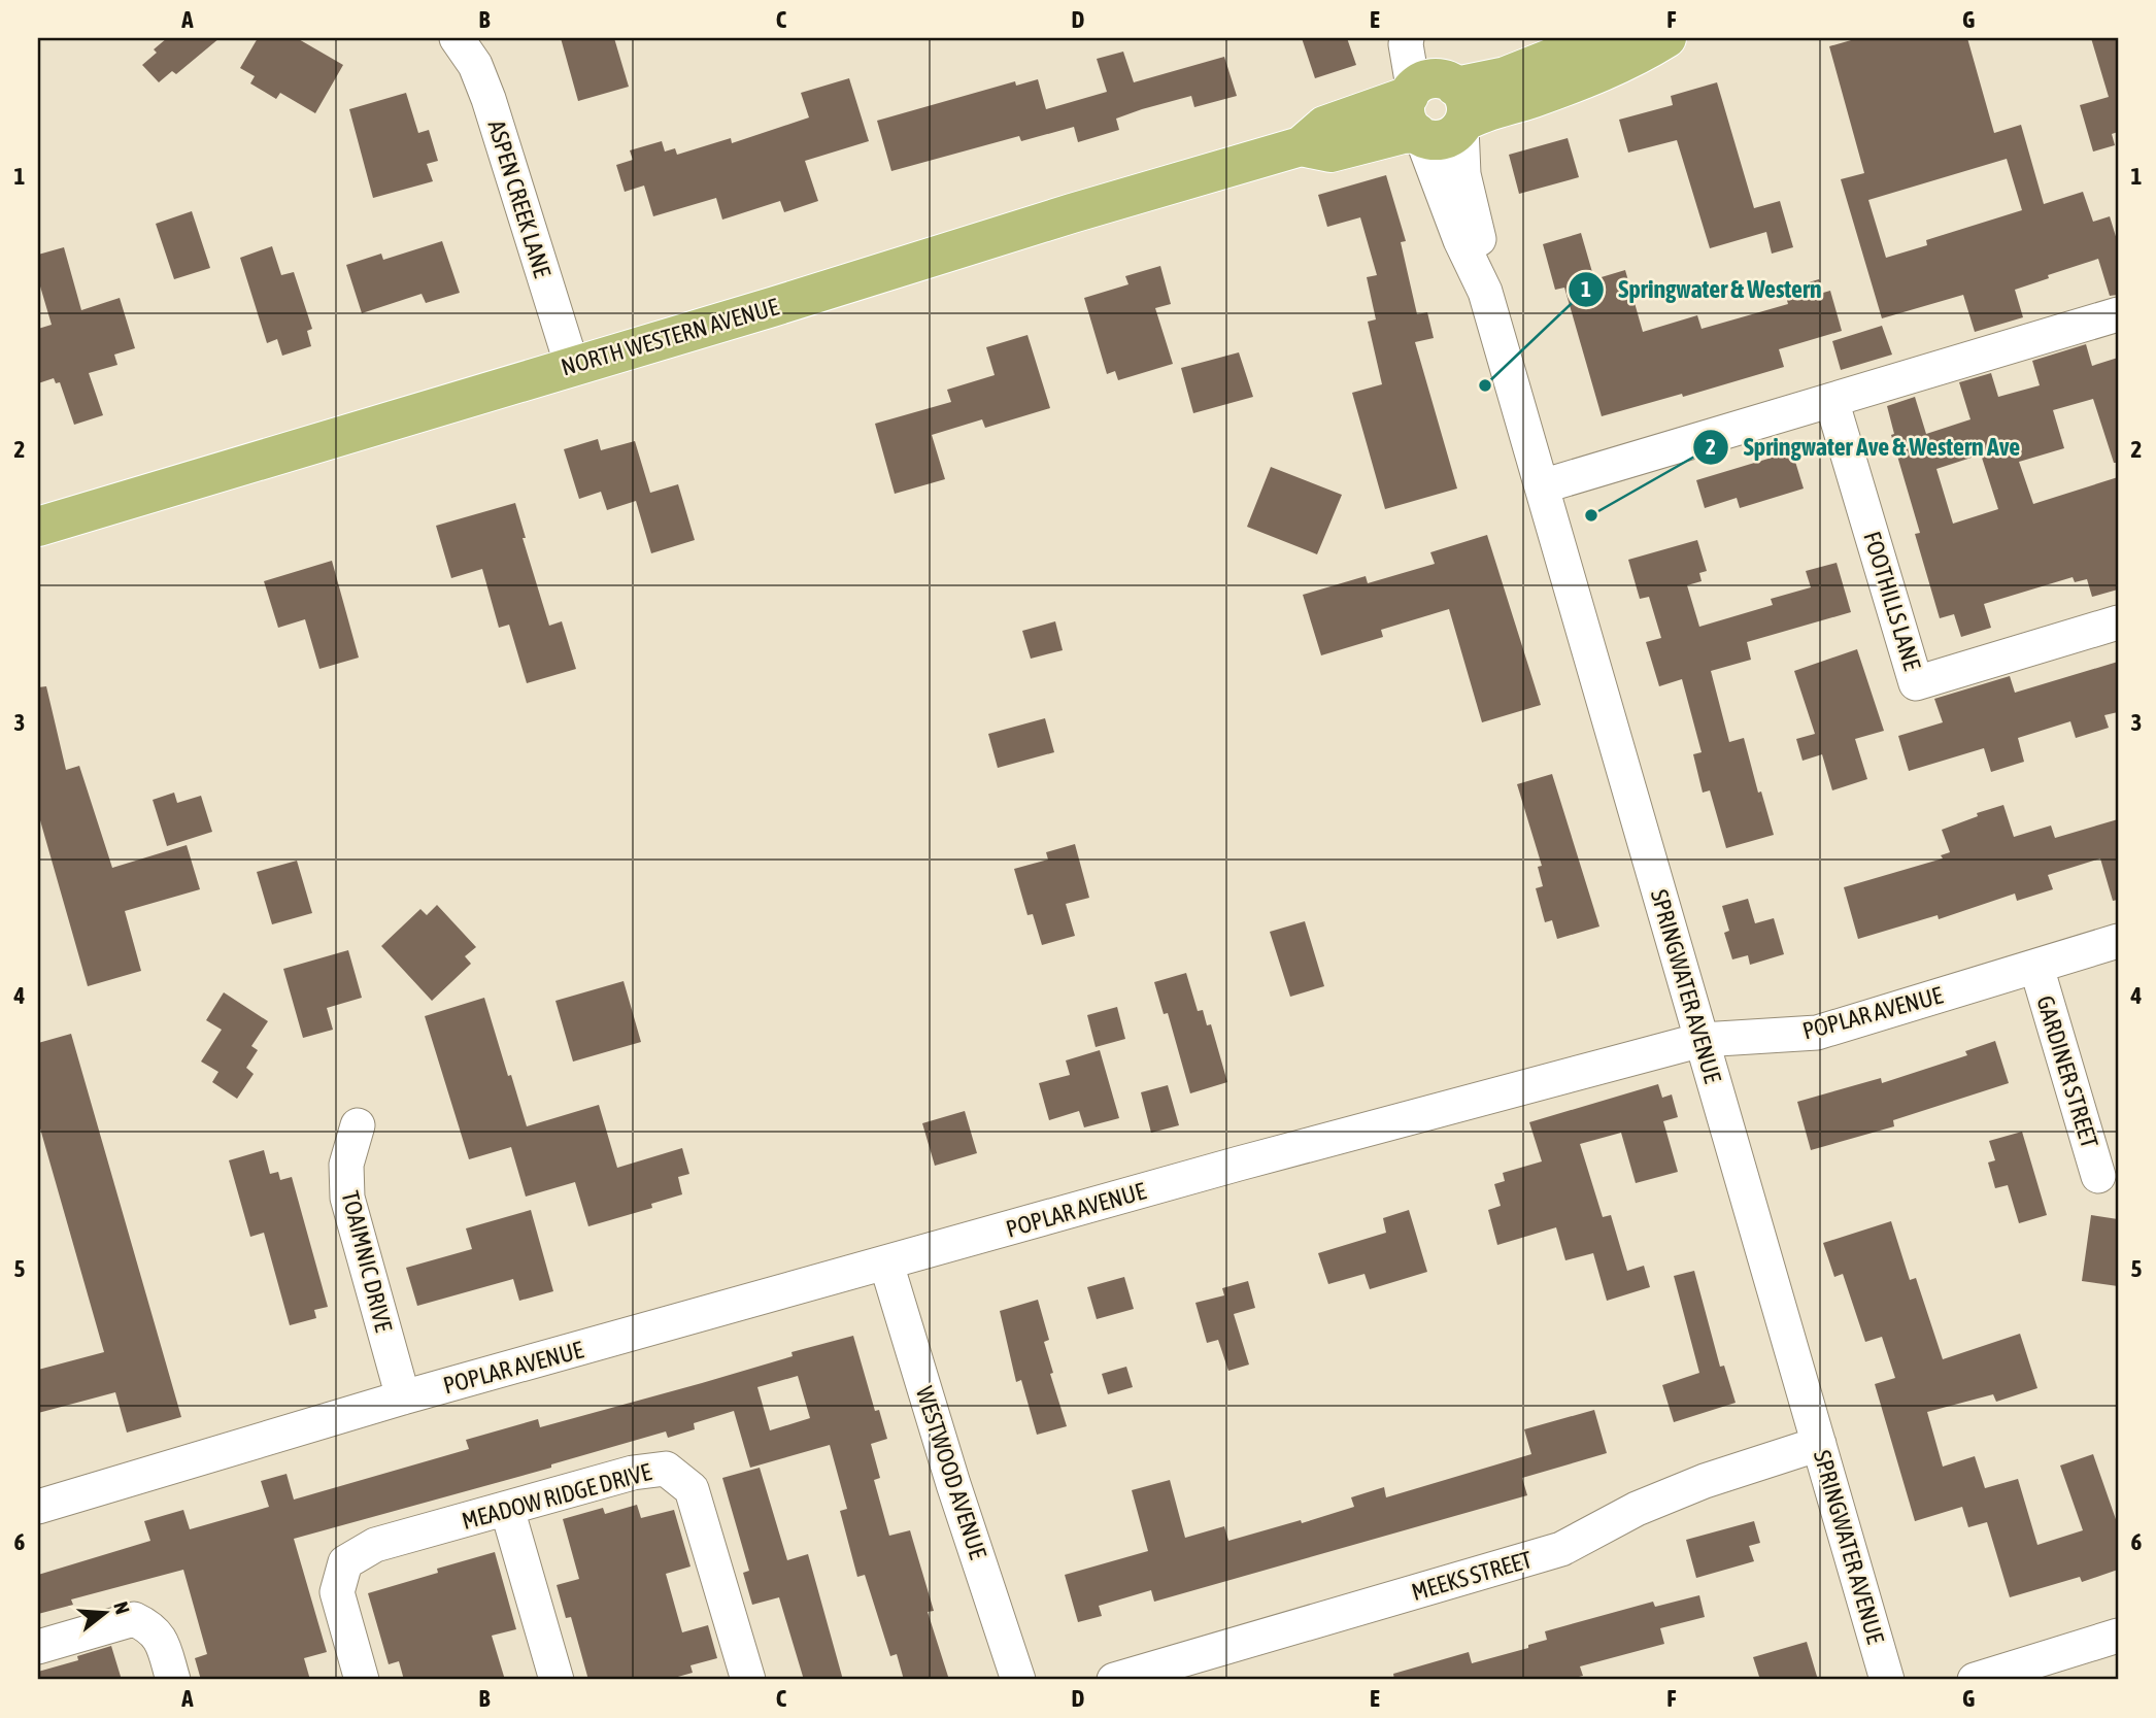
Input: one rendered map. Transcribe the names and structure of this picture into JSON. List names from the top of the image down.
{
  "streets": {
    "main road": ["NORTH WESTERN AVENUE"],
    "street": [
      "ASPEN CREEK LANE",
      "FOOTHILLS LANE",
      "SPRINGWATER AVENUE",
      "POPLAR AVENUE",
      "GARDINER STREET",
      "TOAIMNIC DRIVE",
      "WESTWOOD AVENUE",
      "MEADOW RIDGE DRIVE",
      "MEEKS STREET"
    ]
  },
  "crossings": [
    ["ASPEN CREEK LANE", "NORTH WESTERN AVENUE"],
    ["NORTH WESTERN AVENUE", "SPRINGWATER AVENUE"],
    ["SPRINGWATER AVENUE", "POPLAR AVENUE"],
    ["SPRINGWATER AVENUE", "MEEKS STREET"],
    ["POPLAR AVENUE", "GARDINER STREET"],
    ["POPLAR AVENUE", "TOAIMNIC DRIVE"],
    ["POPLAR AVENUE", "WESTWOOD AVENUE"]
  ],
  "places": ["Springwater & Western", "Springwater Ave & Western Ave"],
  "north": "right",
  "grid": {
    "columns": [
      "A",
      "B",
      "C",
      "D",
      "E",
      "F",
      "G"
    ],
    "rows": [
      "1",
      "2",
      "3",
      "4",
      "5",
      "6"
    ]
  }
}
